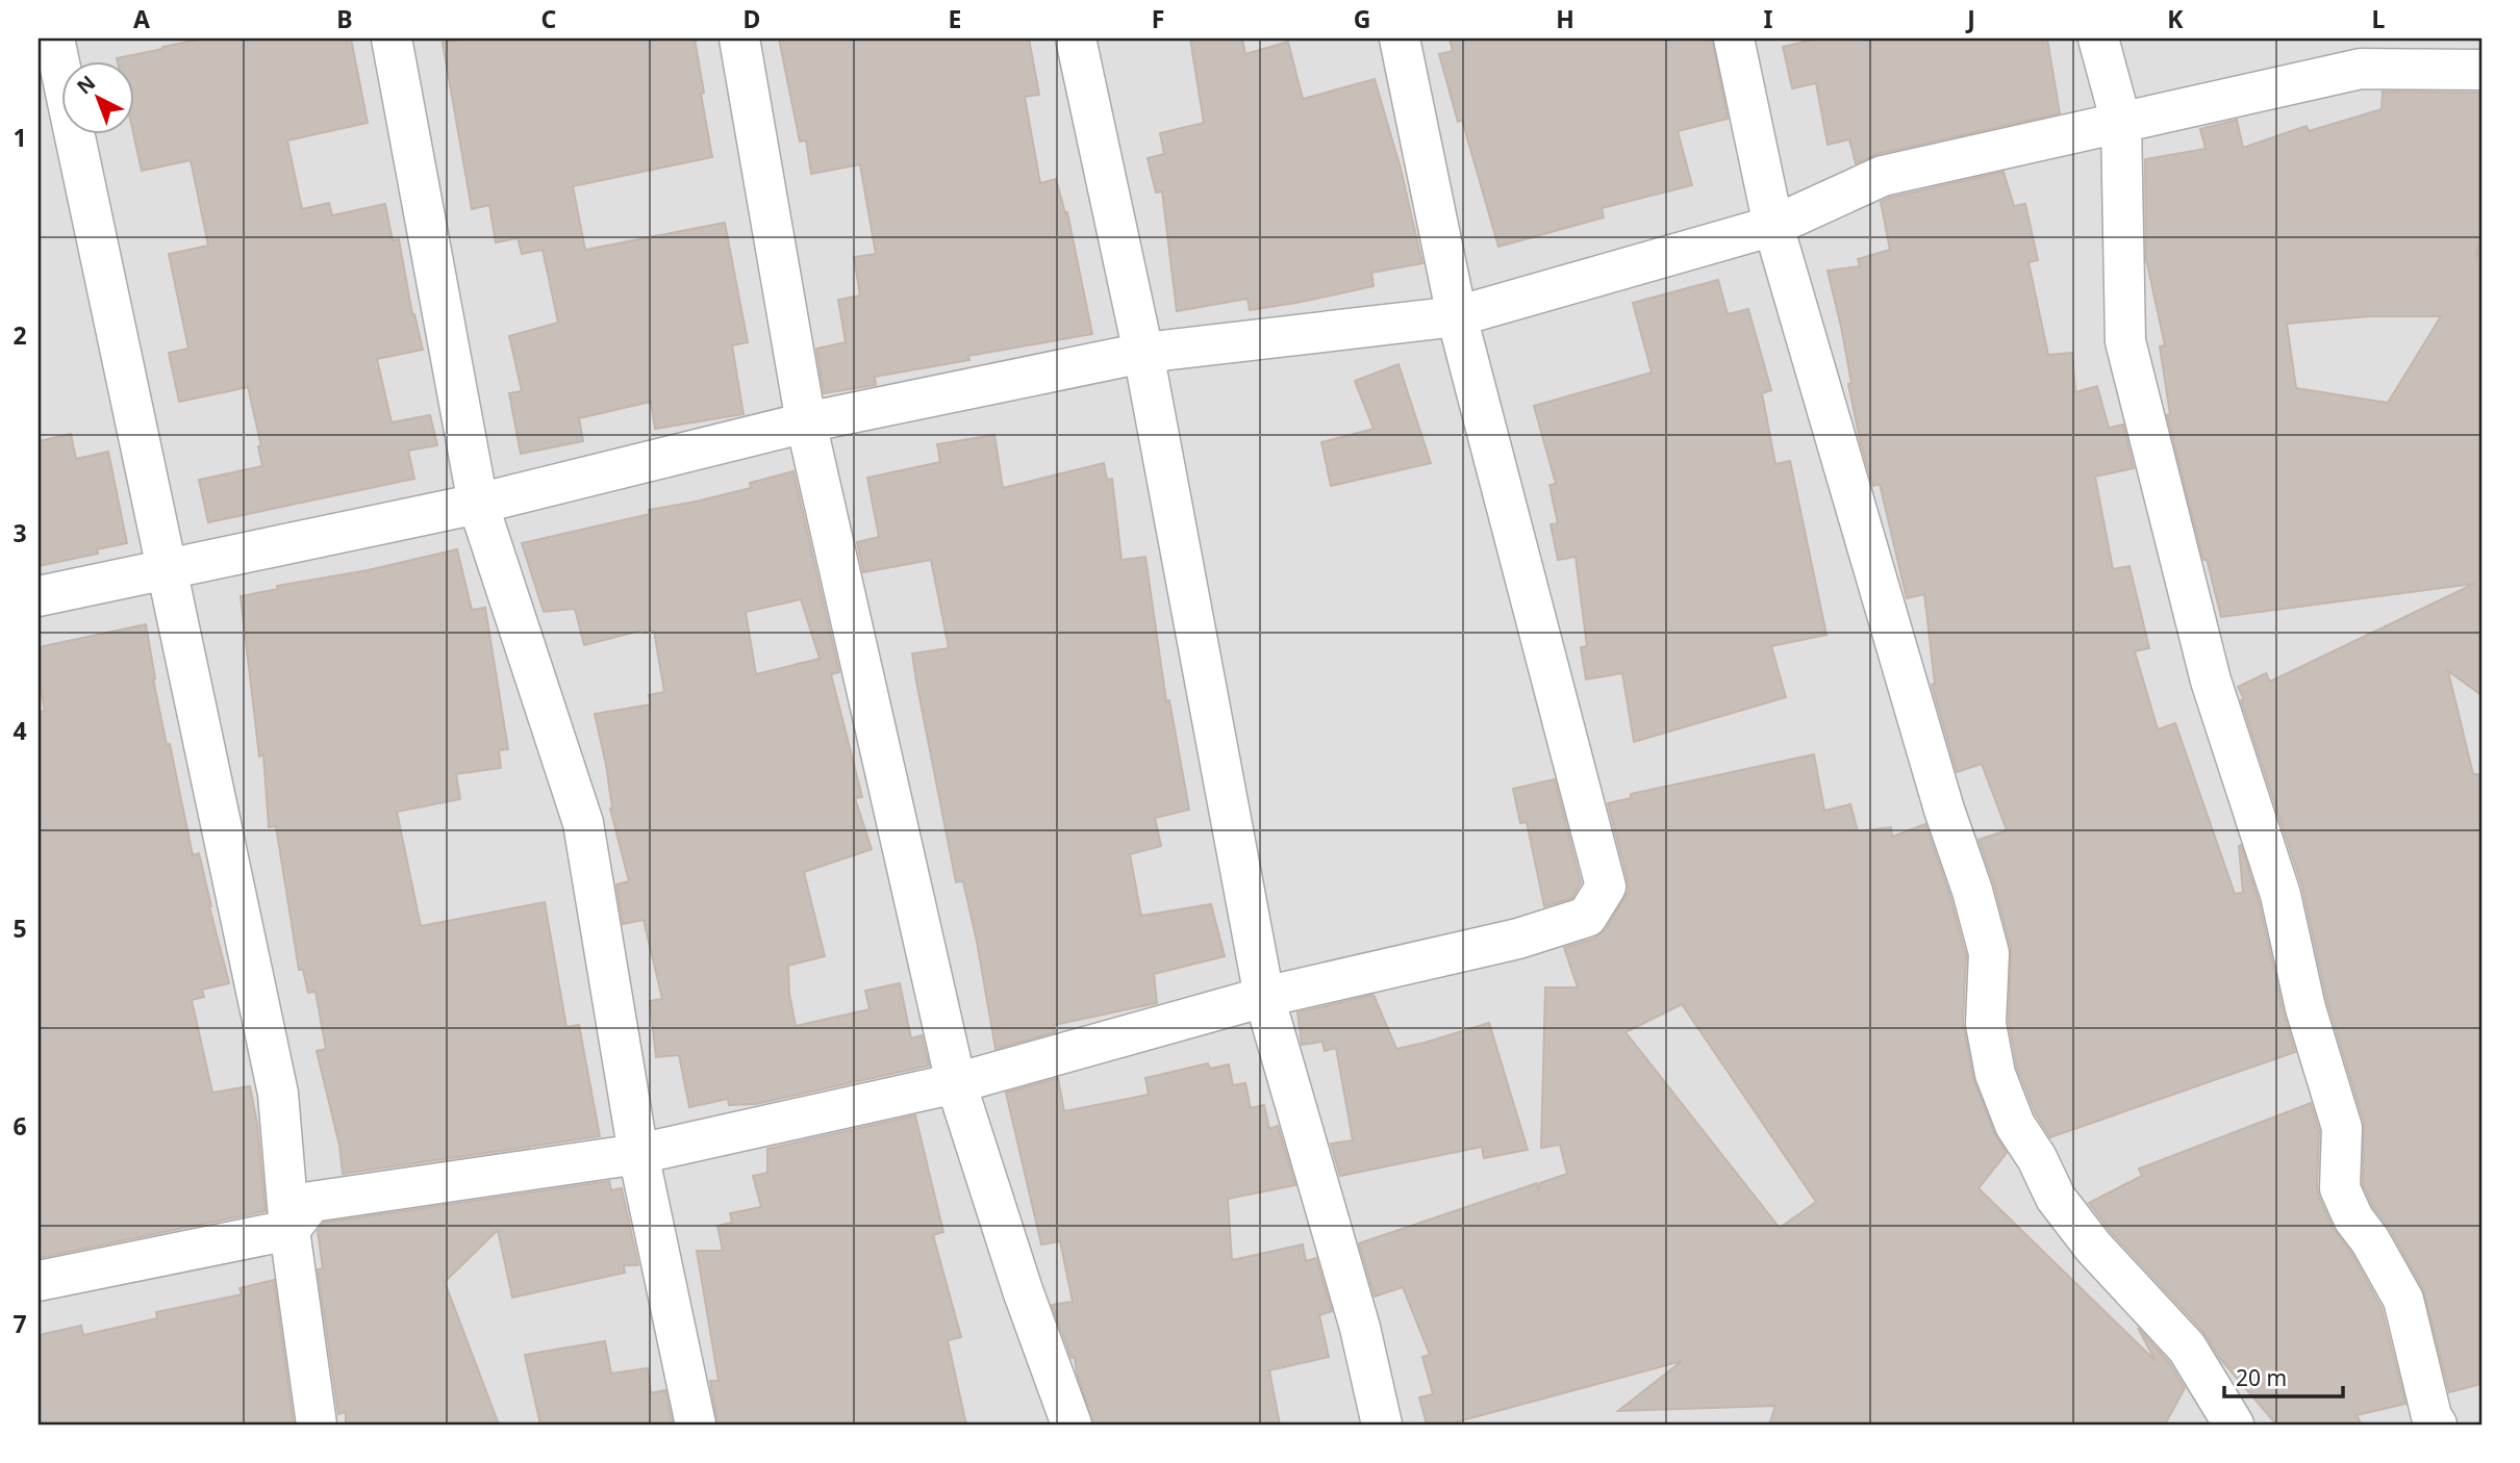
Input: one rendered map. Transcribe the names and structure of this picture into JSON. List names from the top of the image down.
{
  "scale_bar": "20 m",
  "north": "top left",
  "grid": {
    "columns": [
      "A",
      "B",
      "C",
      "D",
      "E",
      "F",
      "G",
      "H",
      "I",
      "J",
      "K",
      "L"
    ],
    "rows": [
      "1",
      "2",
      "3",
      "4",
      "5",
      "6",
      "7"
    ]
  }
}
